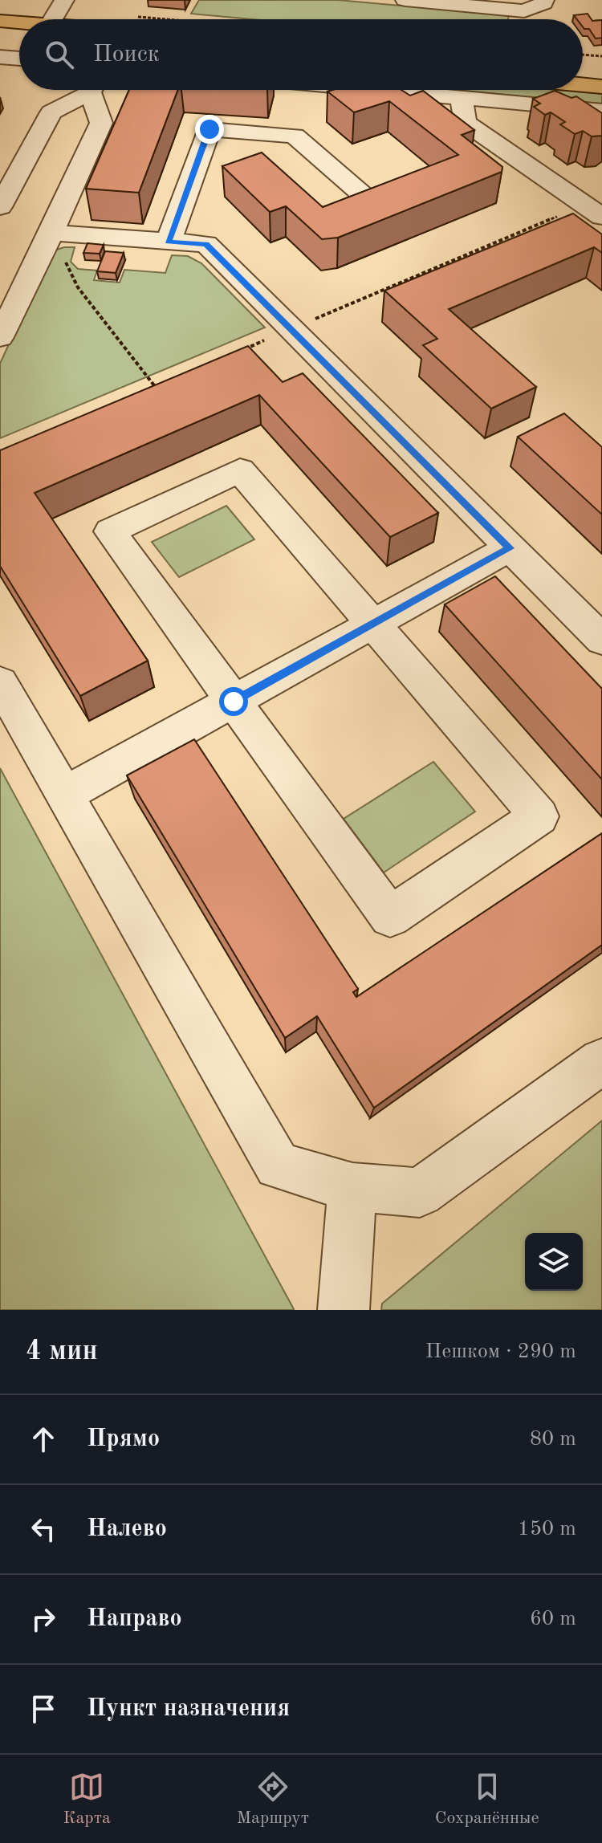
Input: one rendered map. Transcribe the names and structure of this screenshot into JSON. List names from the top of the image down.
{
  "page": {
    "search": "Поиск",
    "heading": ["4 мин", "Пешком · 290 m"],
    "list": [
      ["Прямо", "80 m"],
      ["Налево", "150 m"],
      ["Направо", "60 m"],
      "Пункт назначения"
    ],
    "nav": ["Карта", "Маршрут", "Сохранённые"]
  }
}
